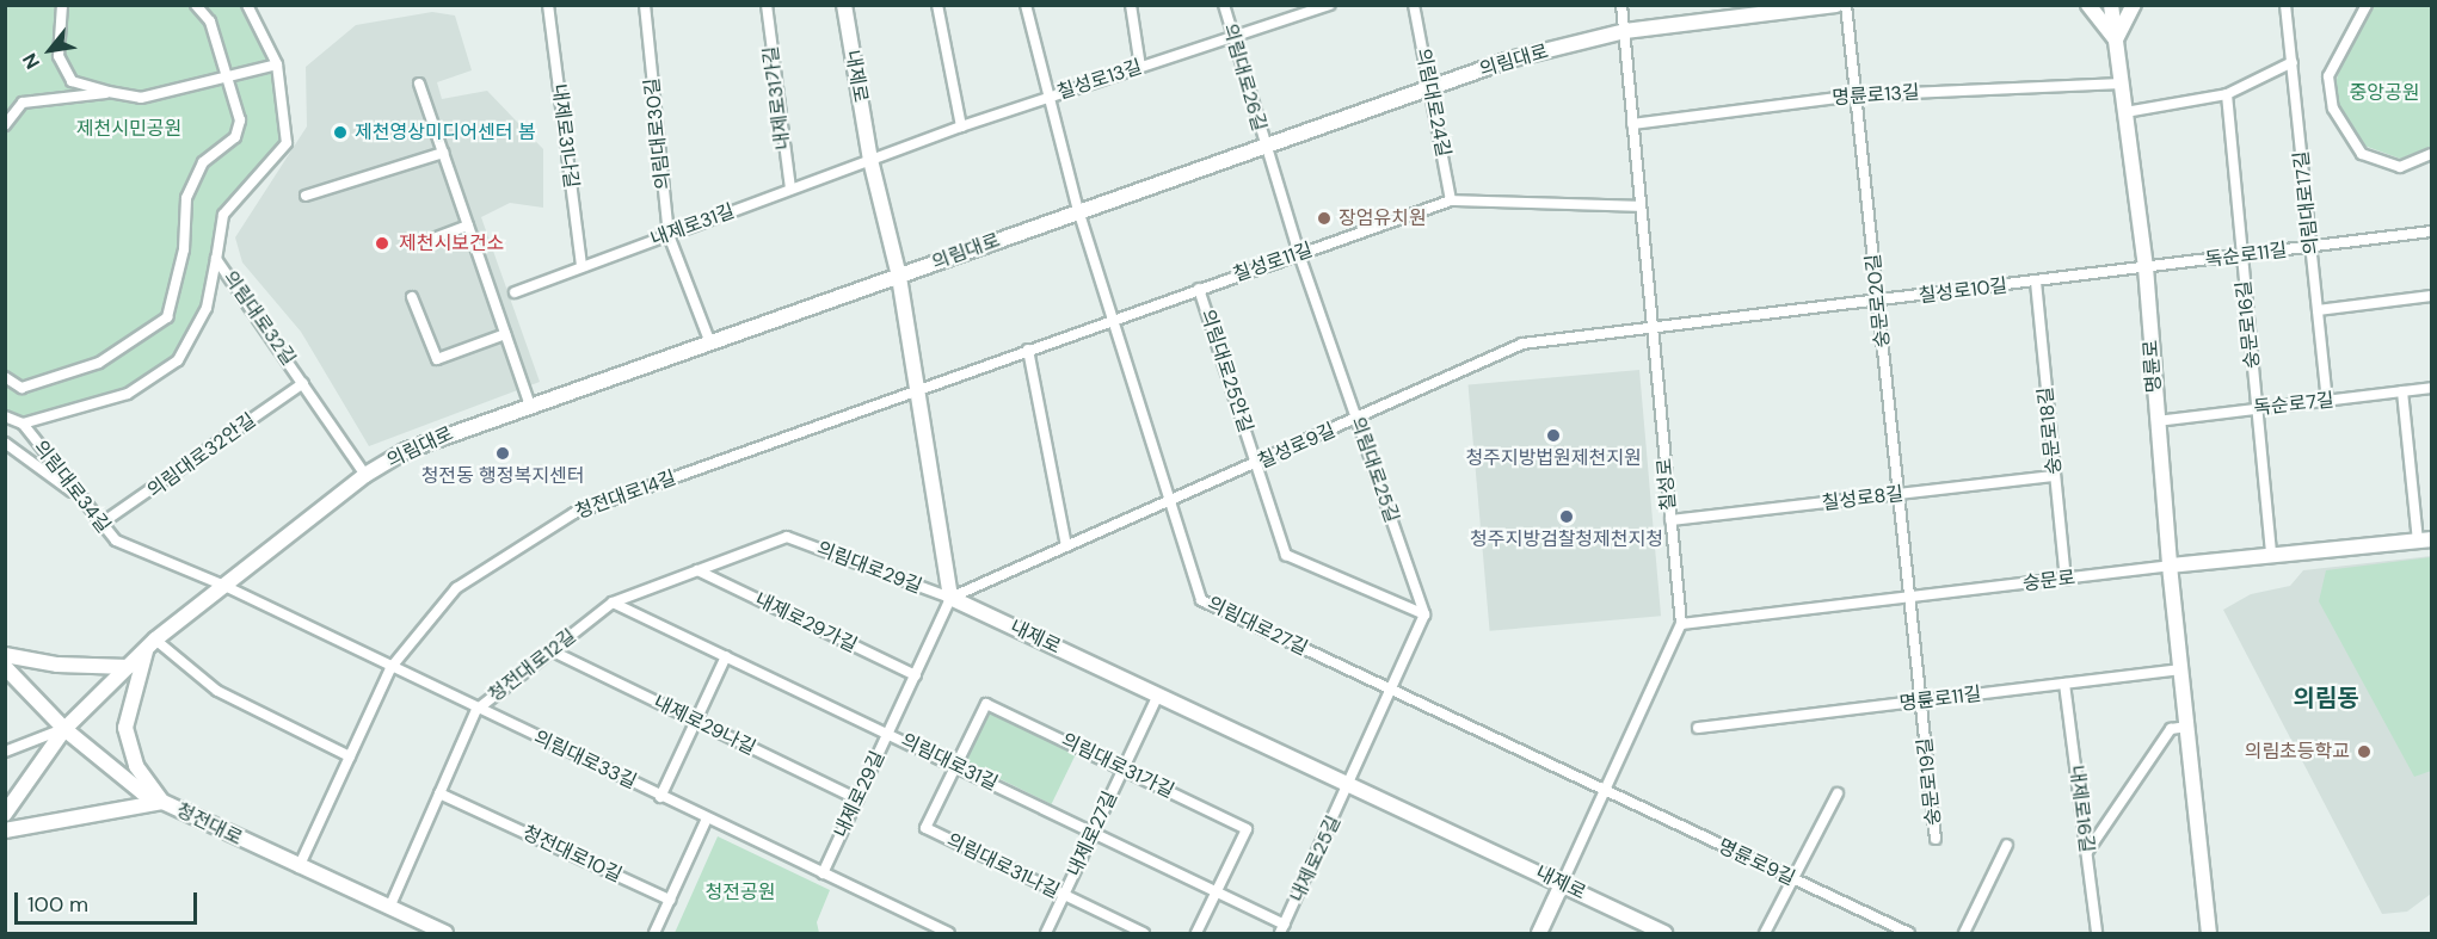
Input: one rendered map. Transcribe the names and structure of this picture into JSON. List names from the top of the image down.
{
  "streets": {
    "street": [
      "의림대로",
      "내제로",
      "의림대로26길",
      "칠성로13길",
      "명륜로13길",
      "내제로31가길",
      "의림대로24길",
      "의림대로30길",
      "내제로31나길",
      "의림대로17길",
      "내제로31길",
      "독순로11길",
      "칠성로11길",
      "칠성로10길",
      "숭문로20길",
      "의림대로32길",
      "숭문로16길",
      "명륜로",
      "의림대로25안길",
      "독순로7길",
      "숭문로18길",
      "칠성로9길",
      "의림대로32안길",
      "의림대로25길",
      "칠성로",
      "의림대로34길",
      "청전대로14길",
      "칠성로8길",
      "의림대로29길",
      "숭문로",
      "내제로29가길",
      "의림대로27길",
      "청전대로12길",
      "명륜로11길",
      "내제로29나길",
      "의림대로33길",
      "의림대로31길",
      "의림대로31가길",
      "숭문로19길",
      "내제로29길",
      "내제로16길",
      "청전대로",
      "내제로27길",
      "청전대로10길",
      "내제로25길",
      "명륜로9길",
      "의림대로31나길"
    ]
  },
  "crossings": [
    ["의림대로", "내제로"],
    ["의림대로", "의림대로26길"],
    ["의림대로", "의림대로24길"],
    ["의림대로", "의림대로30길"],
    ["의림대로", "의림대로32길"],
    ["의림대로", "의림대로25길"],
    ["의림대로", "칠성로"],
    ["의림대로", "의림대로34길"],
    ["의림대로", "의림대로27길"],
    ["의림대로", "의림대로33길"],
    ["의림대로", "청전대로"],
    ["내제로", "칠성로13길"],
    ["내제로", "내제로31길"],
    ["내제로", "칠성로11길"],
    ["내제로", "칠성로9길"],
    ["내제로", "청전대로14길"],
    ["내제로", "의림대로29길"],
    ["내제로", "내제로29길"],
    ["내제로", "내제로27길"],
    ["내제로", "내제로25길"],
    ["의림대로26길", "칠성로13길"],
    ["의림대로26길", "의림대로25길"],
    ["칠성로13길", "내제로31길"],
    ["칠성로13길", "의림대로27길"],
    ["명륜로13길", "숭문로20길"],
    ["명륜로13길", "명륜로"],
    ["명륜로13길", "칠성로"],
    ["내제로31가길", "내제로31길"],
    ["의림대로24길", "칠성로11길"],
    ["의림대로30길", "내제로31길"],
    ["내제로31나길", "내제로31길"],
    ["의림대로17길", "독순로11길"],
    ["의림대로17길", "독순로7길"],
    ["독순로11길", "칠성로10길"],
    ["독순로11길", "숭문로16길"],
    ["독순로11길", "명륜로"],
    ["칠성로11길", "의림대로25안길"],
    ["칠성로11길", "의림대로25길"],
    ["칠성로11길", "칠성로"],
    ["칠성로11길", "청전대로14길"],
    ["칠성로11길", "의림대로27길"],
    ["칠성로10길", "숭문로20길"],
    ["칠성로10길", "명륜로"],
    ["칠성로10길", "숭문로18길"],
    ["칠성로10길", "칠성로9길"],
    ["칠성로10길", "칠성로"],
    ["숭문로20길", "칠성로8길"],
    ["숭문로20길", "숭문로"],
    ["숭문로20길", "숭문로19길"],
    ["의림대로32길", "의림대로32안길"],
    ["숭문로16길", "독순로7길"],
    ["숭문로16길", "숭문로"],
    ["명륜로", "독순로7길"],
    ["명륜로", "숭문로"],
    ["명륜로", "명륜로11길"],
    ["의림대로25안길", "칠성로9길"],
    ["의림대로25안길", "의림대로25길"],
    ["독순로7길", "숭문로"],
    ["숭문로18길", "칠성로8길"],
    ["숭문로18길", "숭문로"],
    ["칠성로9길", "의림대로25길"],
    ["칠성로9길", "칠성로"],
    ["칠성로9길", "의림대로29길"],
    ["칠성로9길", "의림대로27길"],
    ["칠성로9길", "내제로29길"],
    ["의림대로32안길", "의림대로34길"],
    ["칠성로", "칠성로8길"],
    ["칠성로", "숭문로"],
    ["의림대로34길", "의림대로33길"],
    ["청전대로14길", "의림대로33길"],
    ["청전대로14길", "청전대로"],
    ["의림대로29길", "청전대로12길"],
    ["의림대로29길", "내제로29길"],
    ["숭문로", "숭문로19길"],
    ["내제로29가길", "청전대로12길"],
    ["내제로29가길", "내제로29길"],
    ["의림대로27길", "명륜로9길"],
    ["청전대로12길", "내제로29나길"],
    ["청전대로12길", "의림대로33길"],
    ["청전대로12길", "의림대로31길"],
    ["청전대로12길", "청전대로"],
    ["청전대로12길", "청전대로10길"],
    ["명륜로11길", "숭문로19길"],
    ["명륜로11길", "내제로16길"],
    ["내제로29나길", "내제로29길"],
    ["의림대로33길", "내제로29길"],
    ["의림대로31길", "의림대로31가길"],
    ["의림대로31길", "내제로29길"],
    ["의림대로31길", "내제로27길"],
    ["의림대로31길", "내제로25길"],
    ["의림대로31길", "의림대로31나길"],
    ["의림대로31가길", "내제로27길"],
    ["의림대로31가길", "의림대로31나길"],
    ["내제로27길", "의림대로31나길"]
  ],
  "districts": ["의림동"],
  "parks": ["중앙공원", "제천시민공원", "청전공원"],
  "places": [
    "제천영상미디어센터 봄",
    "장엄유치원",
    "제천시보건소",
    "청주지방법원제천지원",
    "청전동 행정복지센터",
    "청주지방검찰청제천지청",
    "의림초등학교"
  ],
  "scale_bar": "100 m",
  "north": "bottom left"
}
